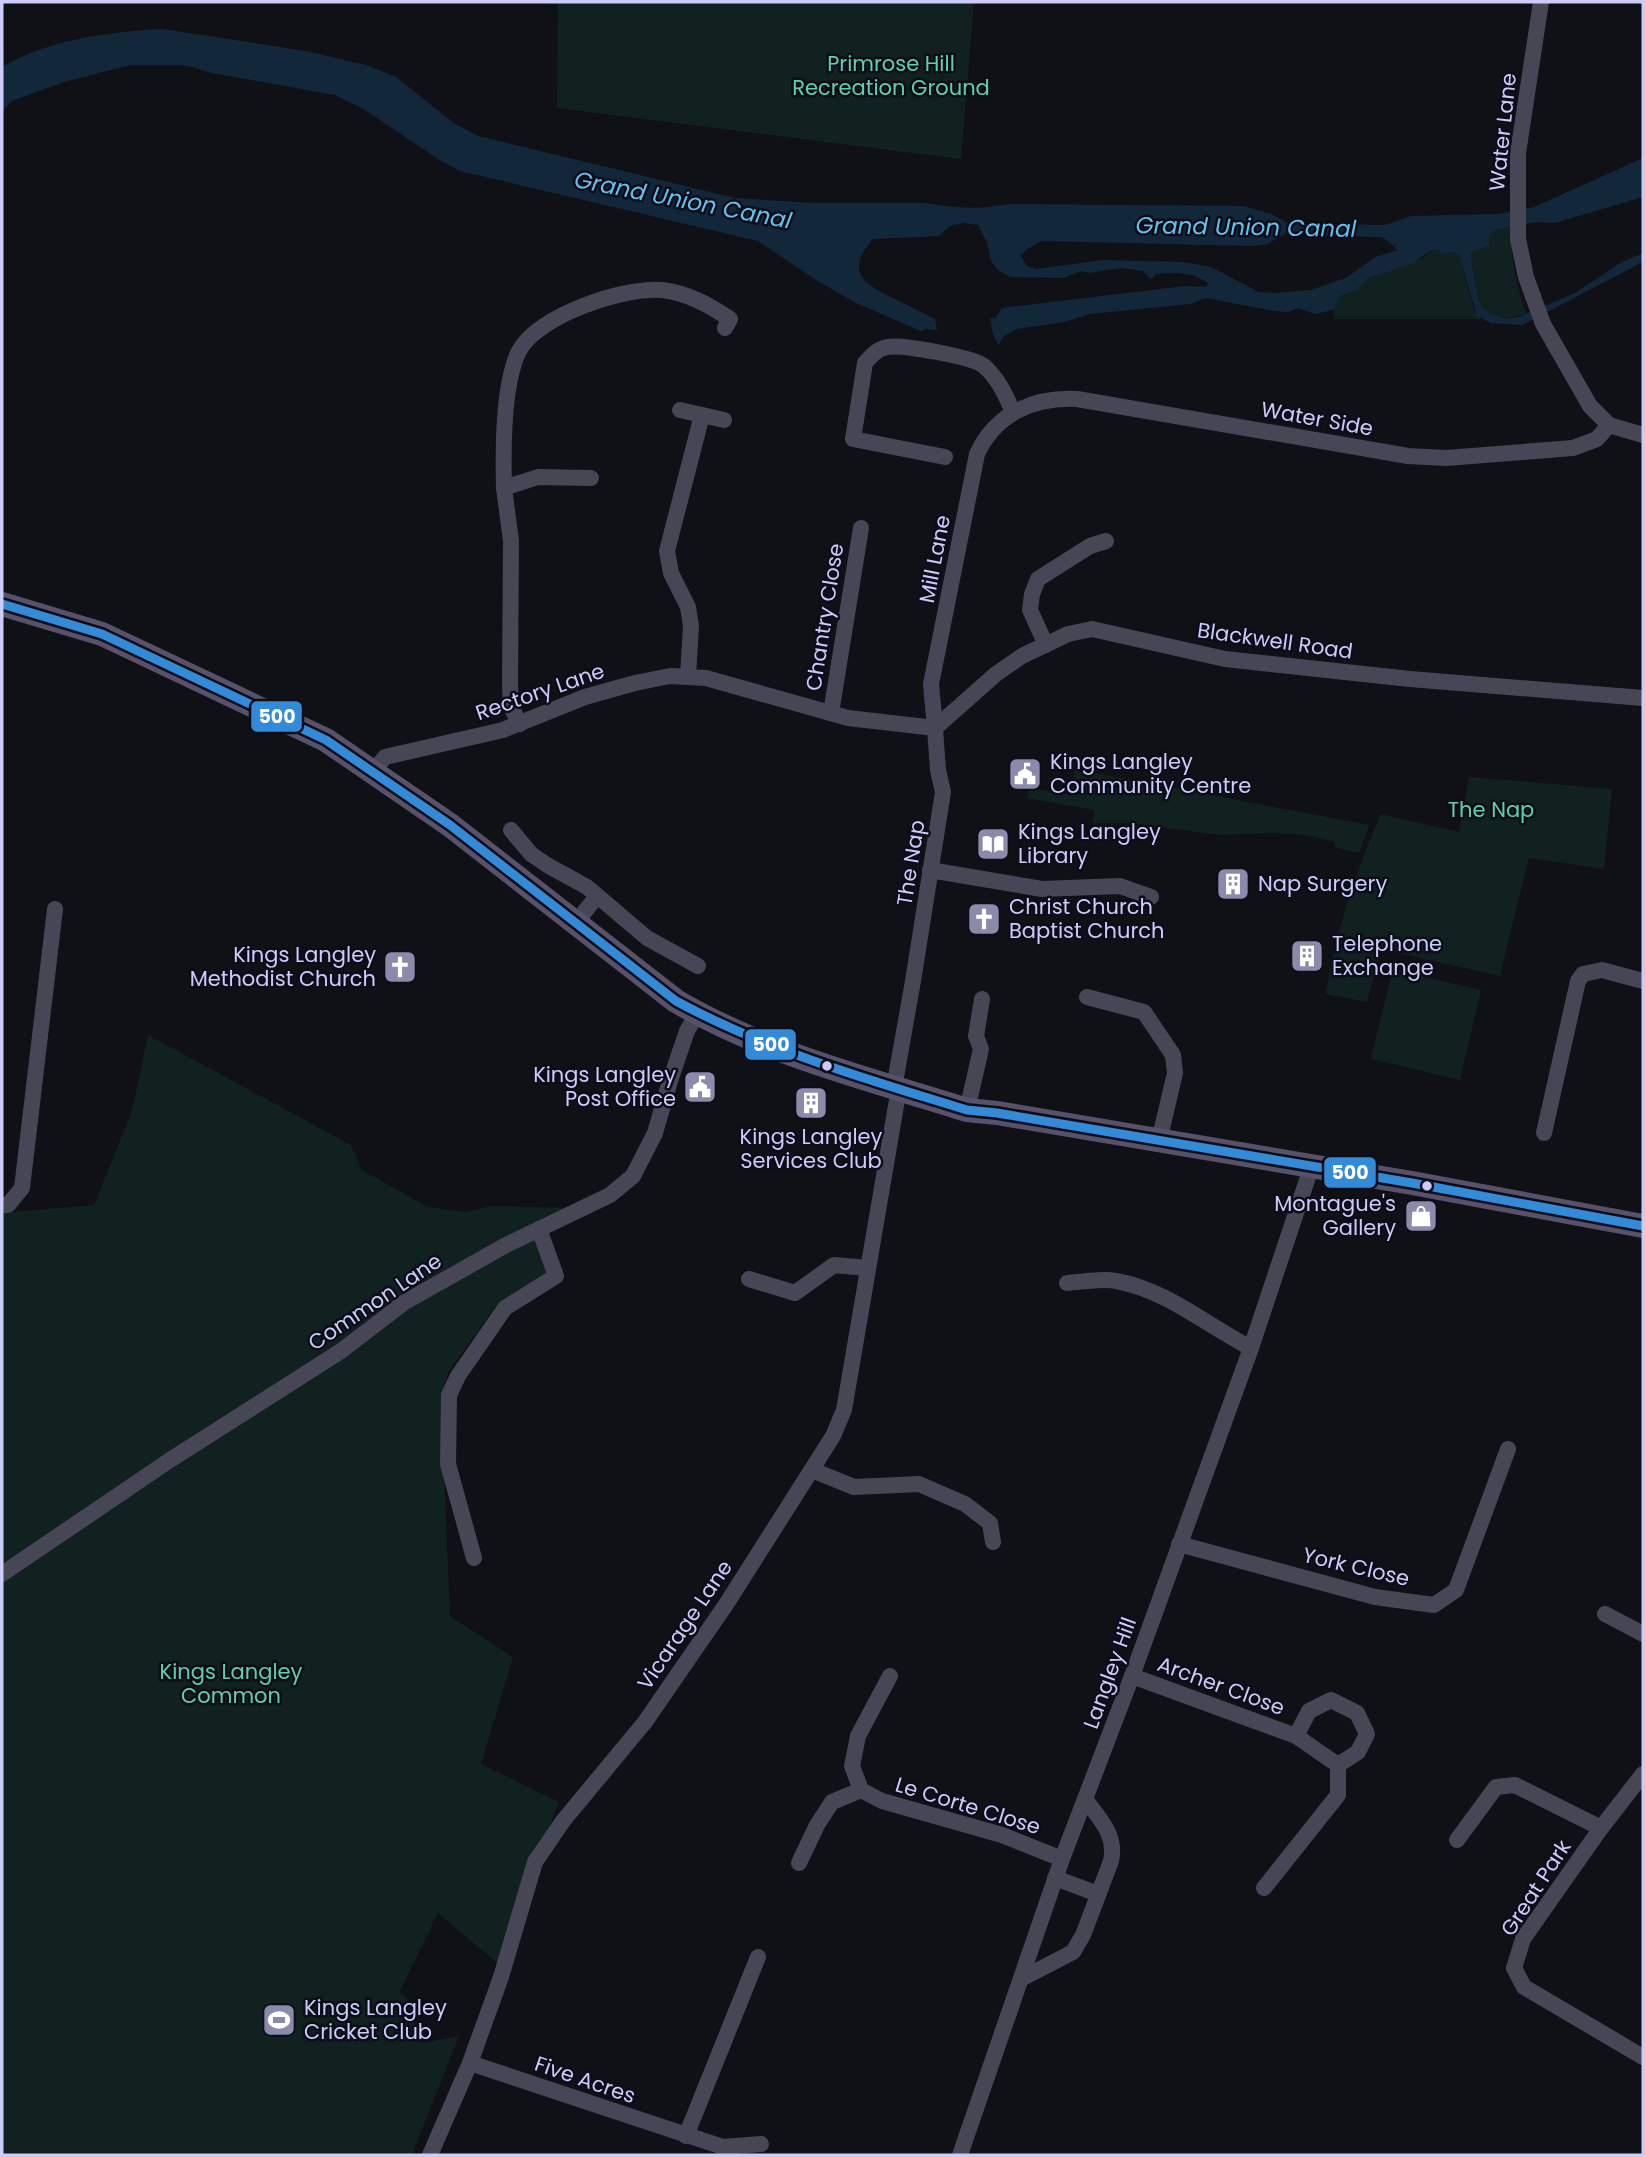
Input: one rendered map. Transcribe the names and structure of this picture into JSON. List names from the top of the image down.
{
  "streets": {
    "street": [
      "Water Lane",
      "Water Side",
      "Mill Lane",
      "Chantry Close",
      "Blackwell Road",
      "Rectory Lane",
      "The Nap",
      "Common Lane",
      "York Close",
      "Vicarage Lane",
      "Langley Hill",
      "Archer Close",
      "Le Corte Close",
      "Great Park",
      "Five Acres"
    ]
  },
  "crossings": [
    ["Water Lane", "Water Side"],
    ["Water Side", "Mill Lane"],
    ["Mill Lane", "Blackwell Road"],
    ["Mill Lane", "The Nap"],
    ["Blackwell Road", "The Nap"],
    ["The Nap", "Vicarage Lane"],
    ["York Close", "Langley Hill"],
    ["Vicarage Lane", "Five Acres"],
    ["Langley Hill", "Archer Close"],
    ["Langley Hill", "Le Corte Close"]
  ],
  "water": ["Grand Union Canal"],
  "parks": ["Primrose Hill Recreation Ground", "The Nap", "Kings Langley Common"],
  "places": {
    "public building": ["Kings Langley Community Centre", "Kings Langley Post Office"],
    "library": ["Kings Langley Library"],
    "building": ["Nap Surgery", "Telephone Exchange", "Kings Langley Services Club"],
    "church": ["Christ Church Baptist Church", "Kings Langley Methodist Church"],
    "shop": ["Montague's Gallery"],
    "sports": ["Kings Langley Cricket Club"]
  },
  "lines": ["transit line 500"]
}
